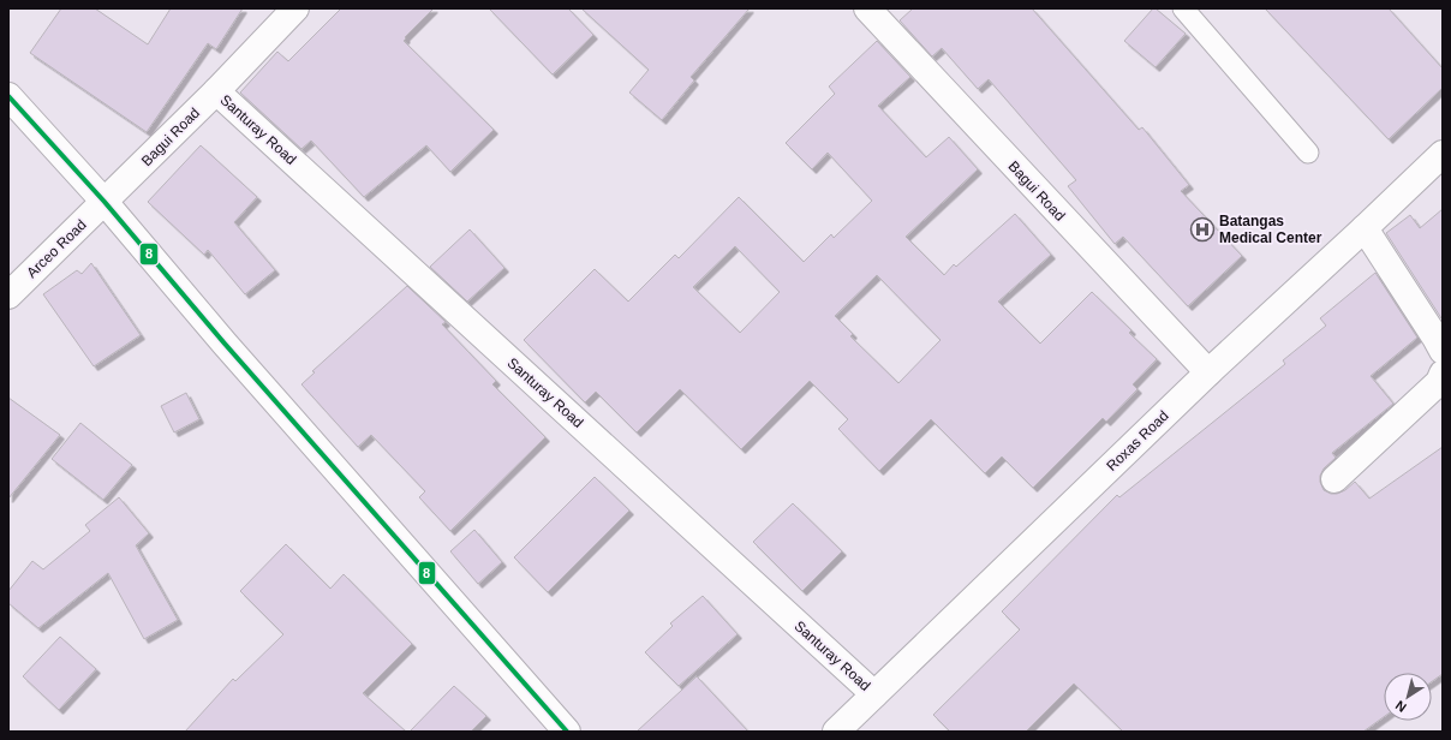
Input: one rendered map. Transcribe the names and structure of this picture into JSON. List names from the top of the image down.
{
  "streets": {
    "street": [
      "Santuray Road",
      "Bagui Road",
      "Arceo Road",
      "Roxas Road"
    ]
  },
  "crossings": [
    ["Santuray Road", "Bagui Road"],
    ["Santuray Road", "Roxas Road"],
    ["Bagui Road", "Arceo Road"],
    ["Bagui Road", "Roxas Road"]
  ],
  "places": {
    "hospital": ["Batangas Medical Center"]
  },
  "lines": ["transit line 8"],
  "north": "bottom left"
}
